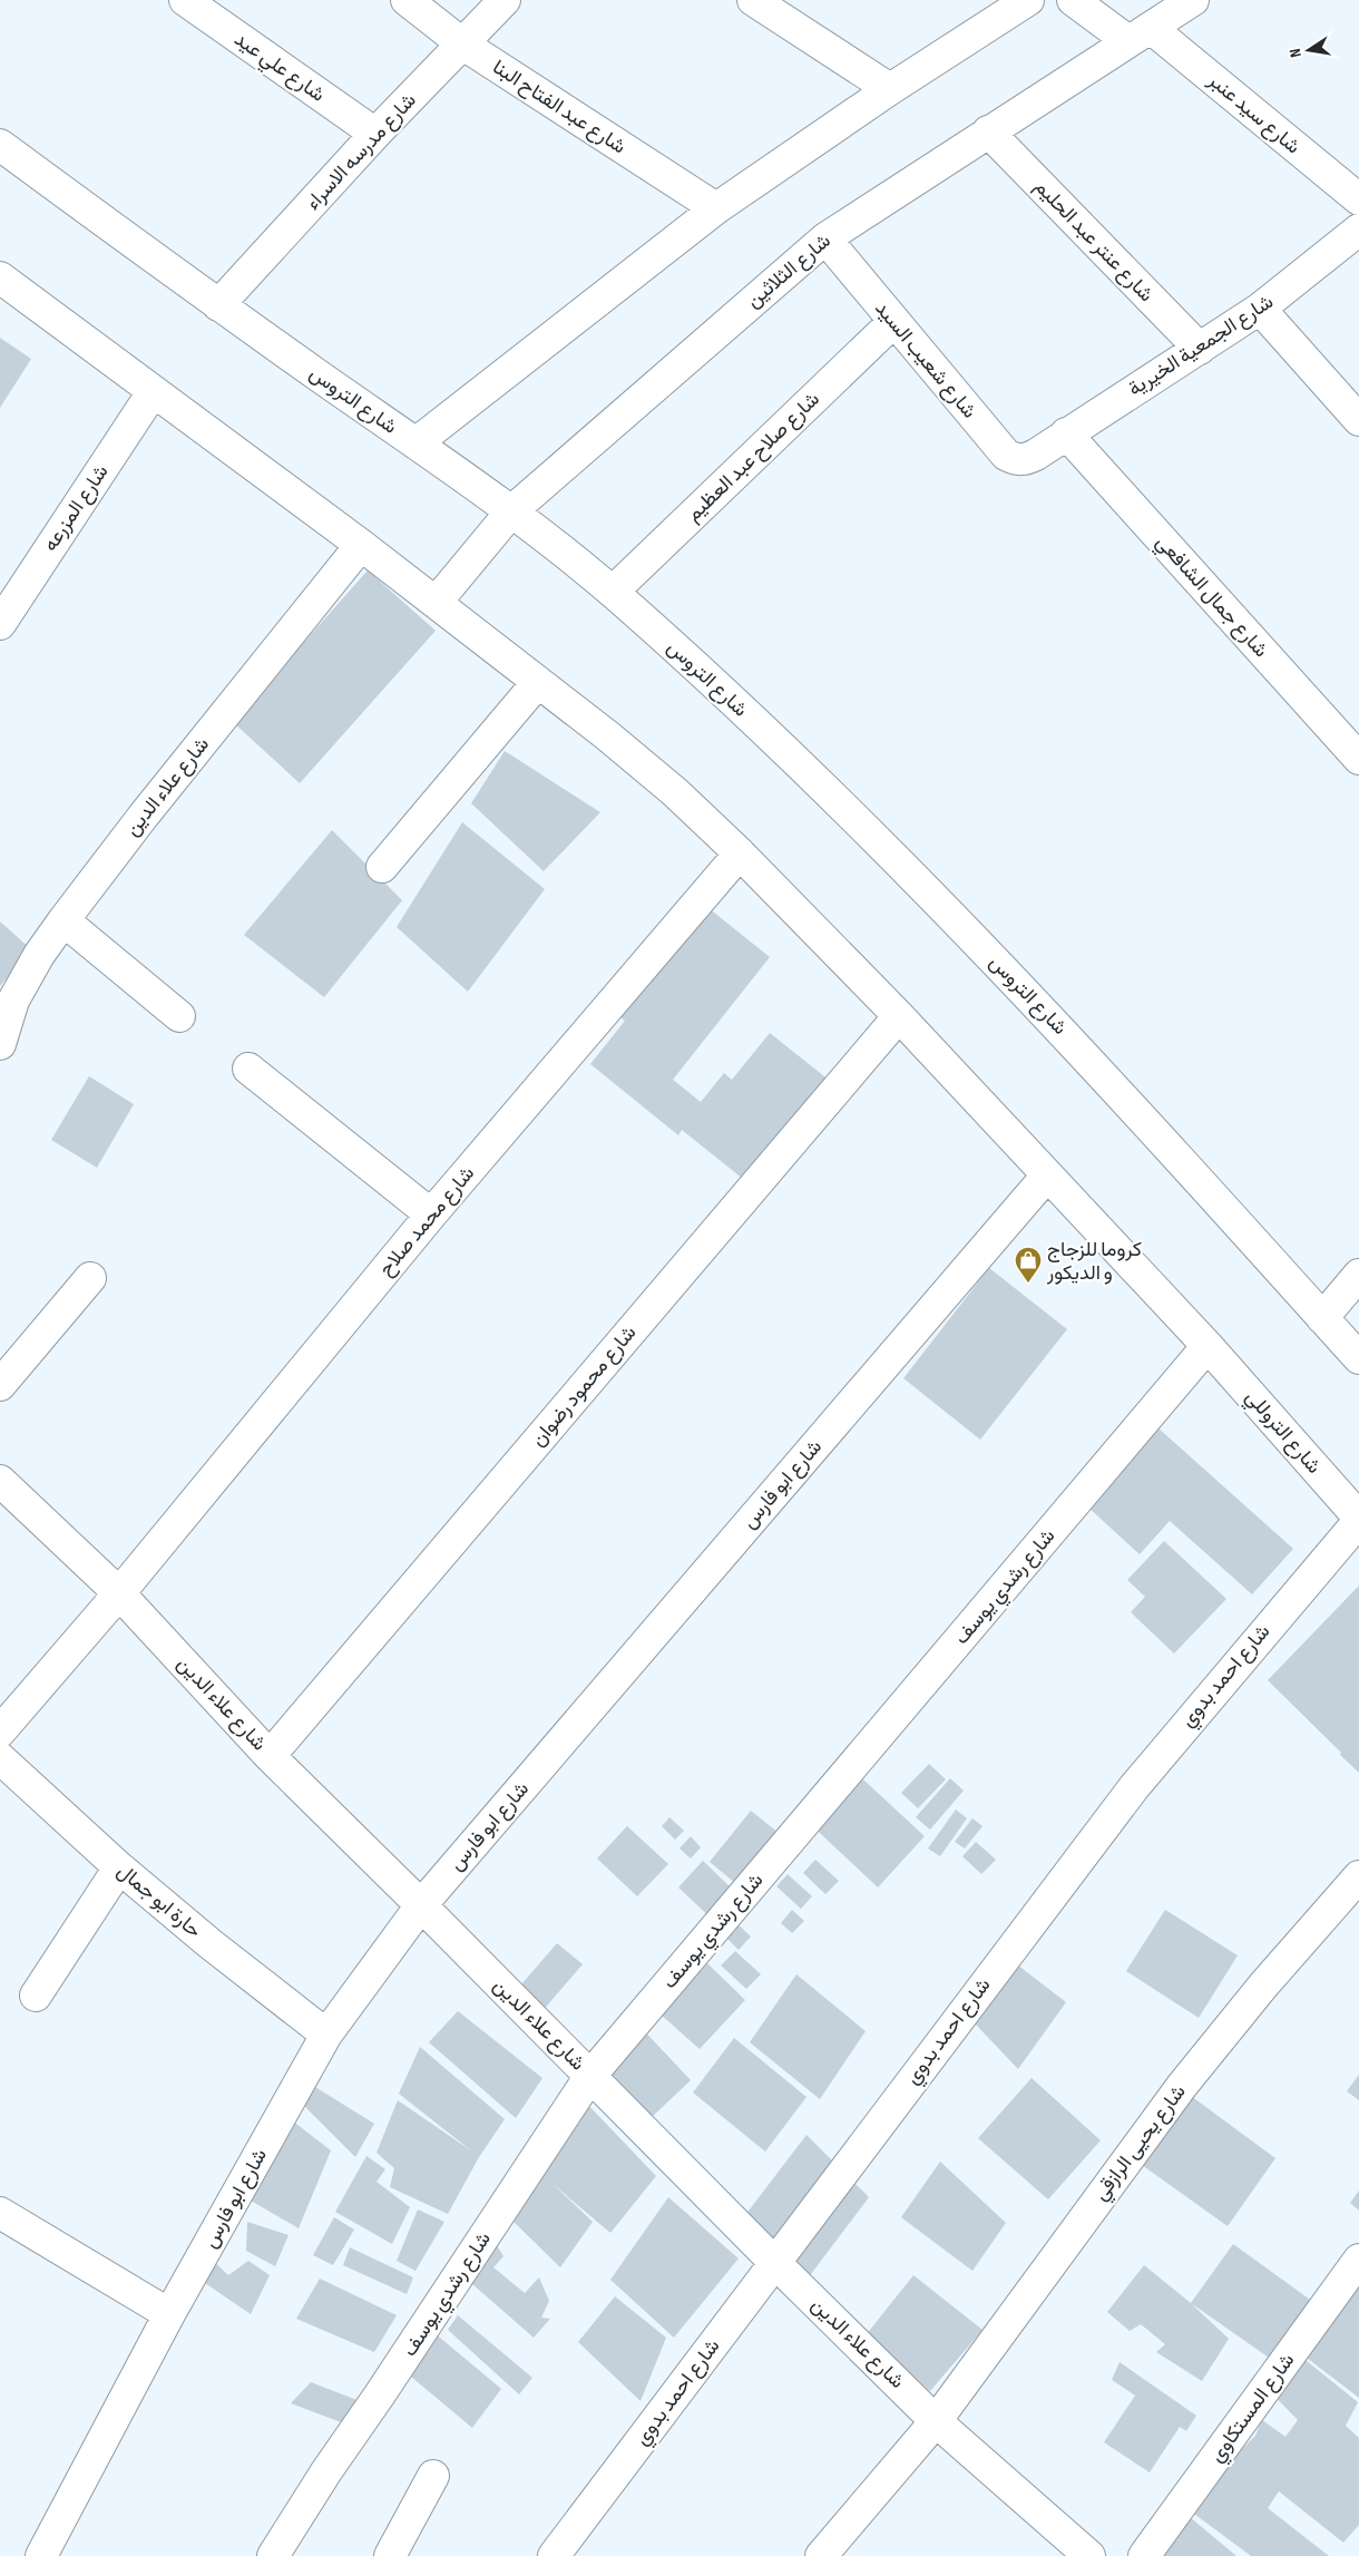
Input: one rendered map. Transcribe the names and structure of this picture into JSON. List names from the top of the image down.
{
  "streets": {
    "street": [
      "شارع علي عيد",
      "شارع عبد الفتاح البنا",
      "شارع سيد عنبر",
      "شارع مدرسه الاسراء",
      "شارع عنتر عبد الحليم",
      "شارع الثلاثين",
      "شارع الجمعية الخيرية",
      "شارع شعيب السيد",
      "شارع التروس",
      "شارع صلاح عبد العظيم",
      "شارع المزرعه",
      "شارع جمال الشافعي",
      "شارع علاء الدين",
      "شارع محمد صلاح",
      "شارع محمود رضوان",
      "شارع التروللي",
      "شارع ابو فارس",
      "شارع رشدي يوسف",
      "شارع احمد بدوي",
      "حارة ابو جمال",
      "شارع يحيى الرازقي",
      "شارع المستكاوي"
    ]
  },
  "crossings": [
    ["شارع علي عيد", "شارع مدرسه الاسراء"],
    ["شارع عبد الفتاح البنا", "شارع مدرسه الاسراء"],
    ["شارع سيد عنبر", "شارع الثلاثين"],
    ["شارع مدرسه الاسراء", "شارع التروس"],
    ["شارع عنتر عبد الحليم", "شارع الثلاثين"],
    ["شارع عنتر عبد الحليم", "شارع الجمعية الخيرية"],
    ["شارع الثلاثين", "شارع شعيب السيد"],
    ["شارع الثلاثين", "شارع التروس"],
    ["شارع الجمعية الخيرية", "شارع شعيب السيد"],
    ["شارع الجمعية الخيرية", "شارع جمال الشافعي"],
    ["شارع شعيب السيد", "شارع صلاح عبد العظيم"],
    ["شارع التروس", "شارع صلاح عبد العظيم"],
    ["شارع علاء الدين", "شارع محمد صلاح"],
    ["شارع علاء الدين", "شارع محمود رضوان"],
    ["شارع علاء الدين", "شارع ابو فارس"],
    ["شارع علاء الدين", "شارع رشدي يوسف"],
    ["شارع علاء الدين", "شارع احمد بدوي"],
    ["شارع علاء الدين", "شارع يحيى الرازقي"],
    ["شارع التروللي", "شارع رشدي يوسف"],
    ["شارع التروللي", "شارع احمد بدوي"],
    ["شارع ابو فارس", "حارة ابو جمال"]
  ],
  "places": {
    "shop": ["كروما للزجاج و الديكور"]
  },
  "north": "left"
}
